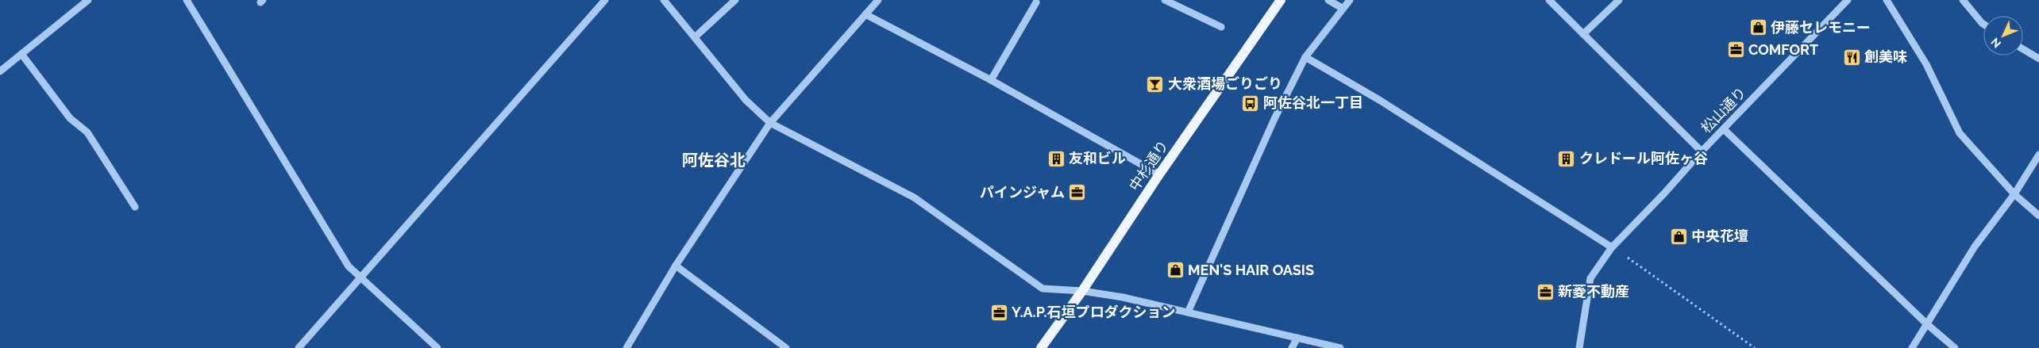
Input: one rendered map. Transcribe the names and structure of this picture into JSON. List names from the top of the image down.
{
  "streets": {
    "main road": ["中杉通り"],
    "street": ["松山通り"]
  },
  "districts": ["阿佐谷北"],
  "places": {
    "shop": ["伊藤セレモニー", "中央花壇", "MEN'S HAIR OASIS"],
    "office": [
      "COMFORT",
      "パインジャム",
      "新菱不動産",
      "Y.A.P.石垣プロダクション"
    ],
    "restaurant": ["創美味"],
    "bar": ["大衆酒場ごりごり"],
    "bus stop": ["阿佐谷北一丁目"],
    "building": ["友和ビル", "クレドール阿佐ヶ谷"]
  },
  "north": "bottom left"
}
